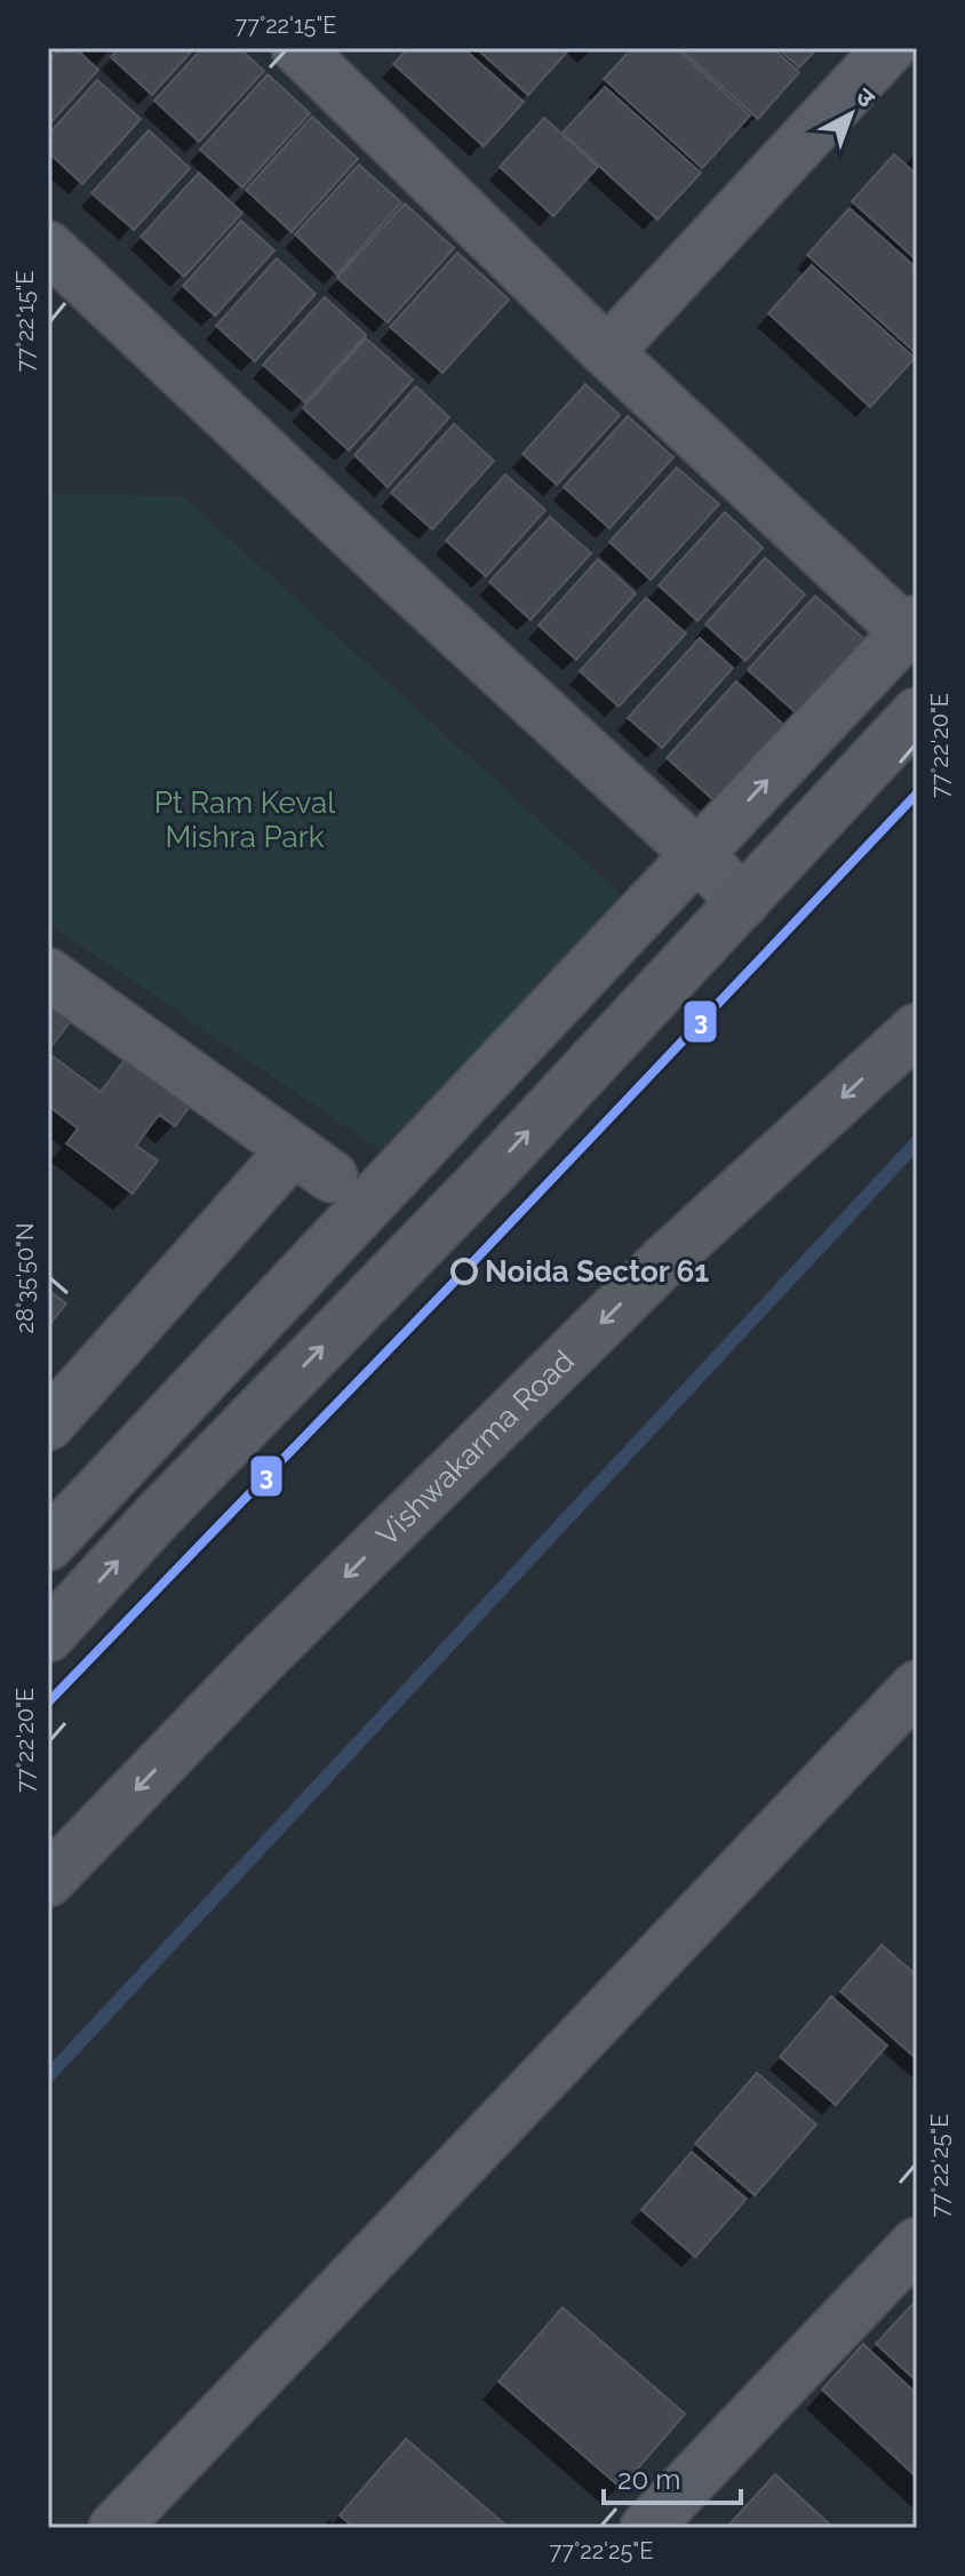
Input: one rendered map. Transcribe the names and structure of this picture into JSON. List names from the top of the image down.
{
  "streets": {
    "main road": ["Vishwakarma Road"]
  },
  "parks": ["Pt Ram Keval Mishra Park"],
  "places": ["Noida Sector 61"],
  "lines": ["transit line 3"],
  "scale_bar": "20 m",
  "north": "top right",
  "coordinates": [
    "77°22'15\"E",
    "77°22'20\"E",
    "28°35'50\"N",
    "77°22'25\"E"
  ]
}
